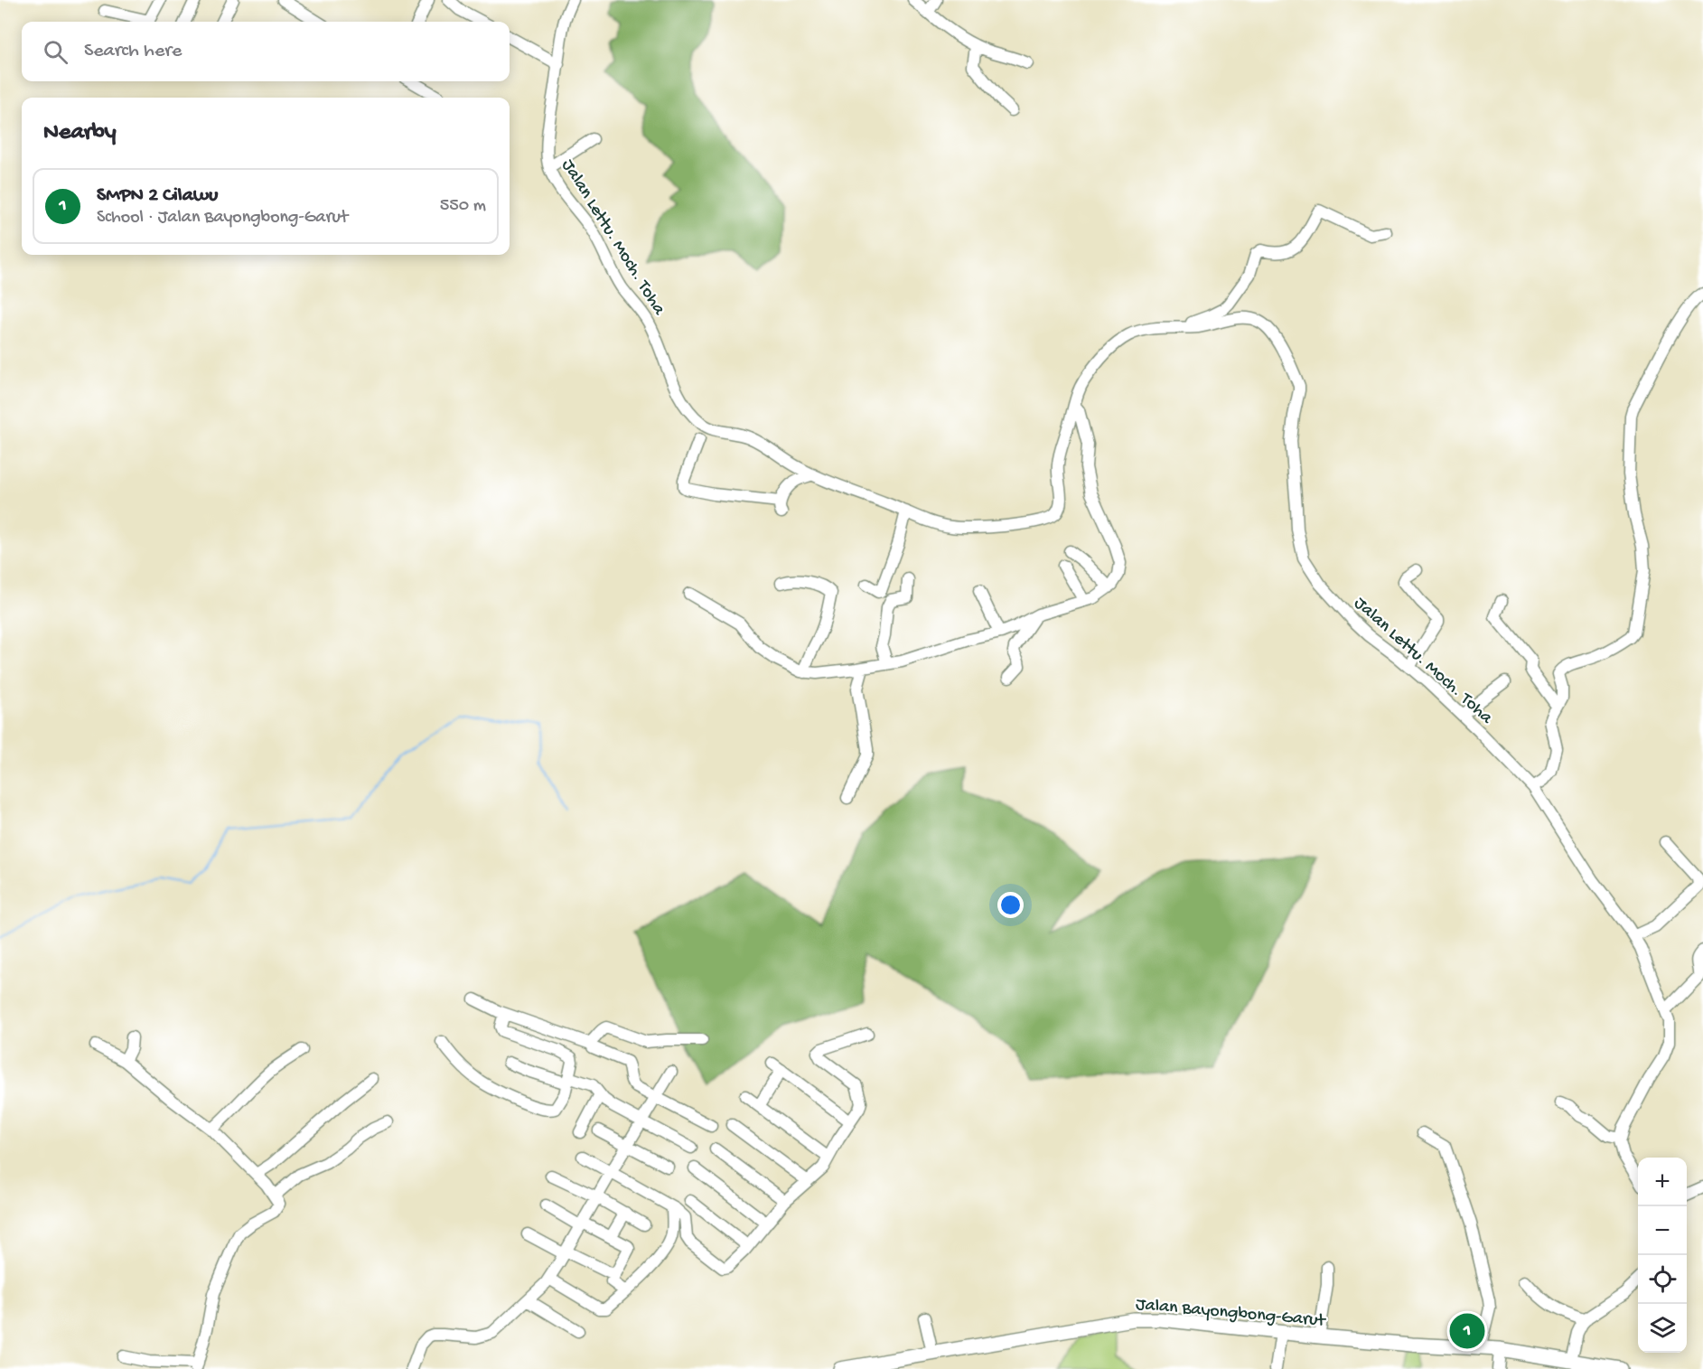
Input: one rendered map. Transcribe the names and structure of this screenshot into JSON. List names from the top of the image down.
{
  "streets": {
    "main road": ["Jalan Bayongbong-Garut"],
    "street": ["Jalan Lettu. Moch. Toha"]
  },
  "page": {
    "search": "Search here",
    "heading": "Nearby",
    "list": [
      {
        "mark": "1",
        "name": "SMPN 2 Cilawu",
        "note": "School · Jalan Bayongbong-Garut",
        "value": "550 m"
      }
    ],
    "map_buttons": ["+", "−"],
    "pins": "1"
  }
}
